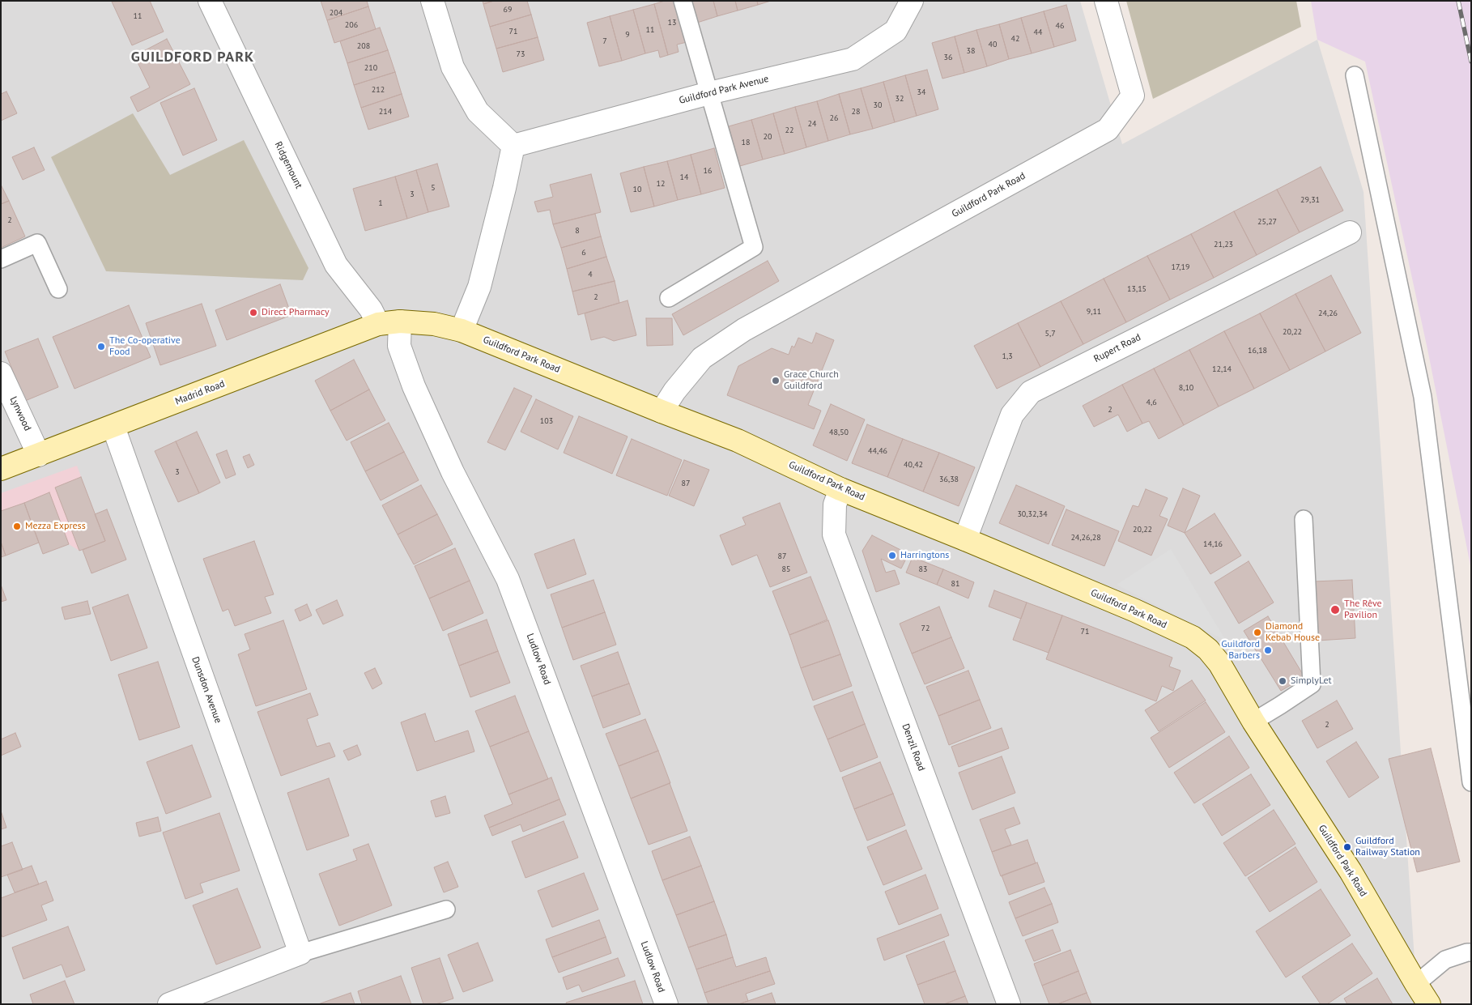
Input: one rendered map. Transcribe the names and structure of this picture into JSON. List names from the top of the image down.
{
  "streets": {
    "street": [
      "Guildford Park Avenue",
      "Ridgemount",
      "Guildford Park Road",
      "Rupert Road",
      "Madrid Road",
      "Lynwood",
      "Ludlow Road",
      "Dunsdon Avenue",
      "Denzil Road"
    ]
  },
  "crossings": [
    ["Ridgemount", "Madrid Road"],
    ["Guildford Park Road", "Rupert Road"],
    ["Guildford Park Road", "Madrid Road"],
    ["Guildford Park Road", "Ludlow Road"],
    ["Guildford Park Road", "Denzil Road"],
    ["Madrid Road", "Lynwood"],
    ["Madrid Road", "Ludlow Road"],
    ["Madrid Road", "Dunsdon Avenue"]
  ],
  "districts": ["GUILDFORD PARK"],
  "places": [
    "Direct Pharmacy",
    "The Co-operative Food",
    "Grace Church Guildford",
    "Mezza Express",
    "Harringtons",
    "The Rêve Pavilion",
    "Diamond Kebab House",
    "Guildford Barbers",
    "SimplyLet",
    "Guildford Railway Station"
  ],
  "house_numbers": [
    "69",
    "204",
    "11",
    "13",
    "206",
    "46",
    "11",
    "71",
    "44",
    "9",
    "42",
    "7",
    "40",
    "208",
    "38",
    "73",
    "36",
    "210",
    "212",
    "34",
    "32",
    "30",
    "214",
    "28",
    "26",
    "24",
    "22",
    "20",
    "18",
    "16",
    "14",
    "12",
    "5",
    "10",
    "3",
    "29,31",
    "1",
    "2",
    "25,27",
    "8",
    "21,23",
    "6",
    "17,19",
    "4",
    "13,15",
    "2",
    "9,11",
    "24,26",
    "20,22",
    "5,7",
    "16,18",
    "1,3",
    "12,14",
    "8,10",
    "4,6",
    "2",
    "103",
    "48,50",
    "44,46",
    "40,42",
    "3",
    "36,38",
    "87",
    "30,32,34",
    "20,22",
    "24,26,28",
    "14,16",
    "87",
    "85",
    "83",
    "81",
    "72",
    "71",
    "2"
  ]
}
